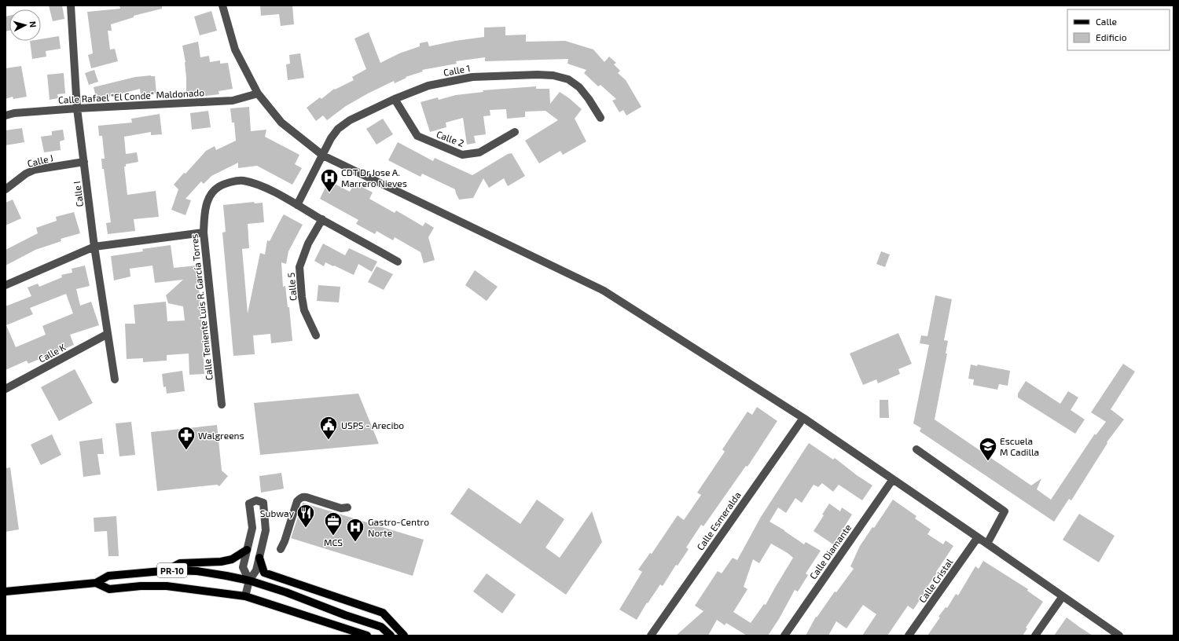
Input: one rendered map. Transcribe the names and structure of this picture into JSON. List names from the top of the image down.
{
  "streets": {
    "main road": ["PR-10"],
    "street": [
      "Calle 1",
      "Calle Rafael \"El Conde\" Maldonado",
      "Calle 2",
      "Calle J",
      "Calle I",
      "Calle 5",
      "Calle Teniente Luis R. García Torres",
      "Calle K",
      "Calle Esmeralda",
      "Calle Diamante",
      "Calle Cristal"
    ]
  },
  "crossings": [
    ["Calle 1", "Calle 2"],
    ["Calle 1", "Calle Teniente Luis R. García Torres"],
    ["Calle Rafael \"El Conde\" Maldonado", "Calle I"],
    ["Calle J", "Calle I"],
    ["Calle I", "Calle K"],
    ["Calle 5", "Calle Teniente Luis R. García Torres"]
  ],
  "places": {
    "hospital": ["CDT Dr Jose A. Marrero Nieves", "Gastro-Centro Norte"],
    "public building": ["USPS - Arecibo"],
    "pharmacy": ["Walgreens"],
    "school or university": ["Escuela M Cadilla"],
    "restaurant": ["Subway"],
    "office": ["MCS"]
  },
  "legend": ["Calle", "Edificio"],
  "north": "right"
}
